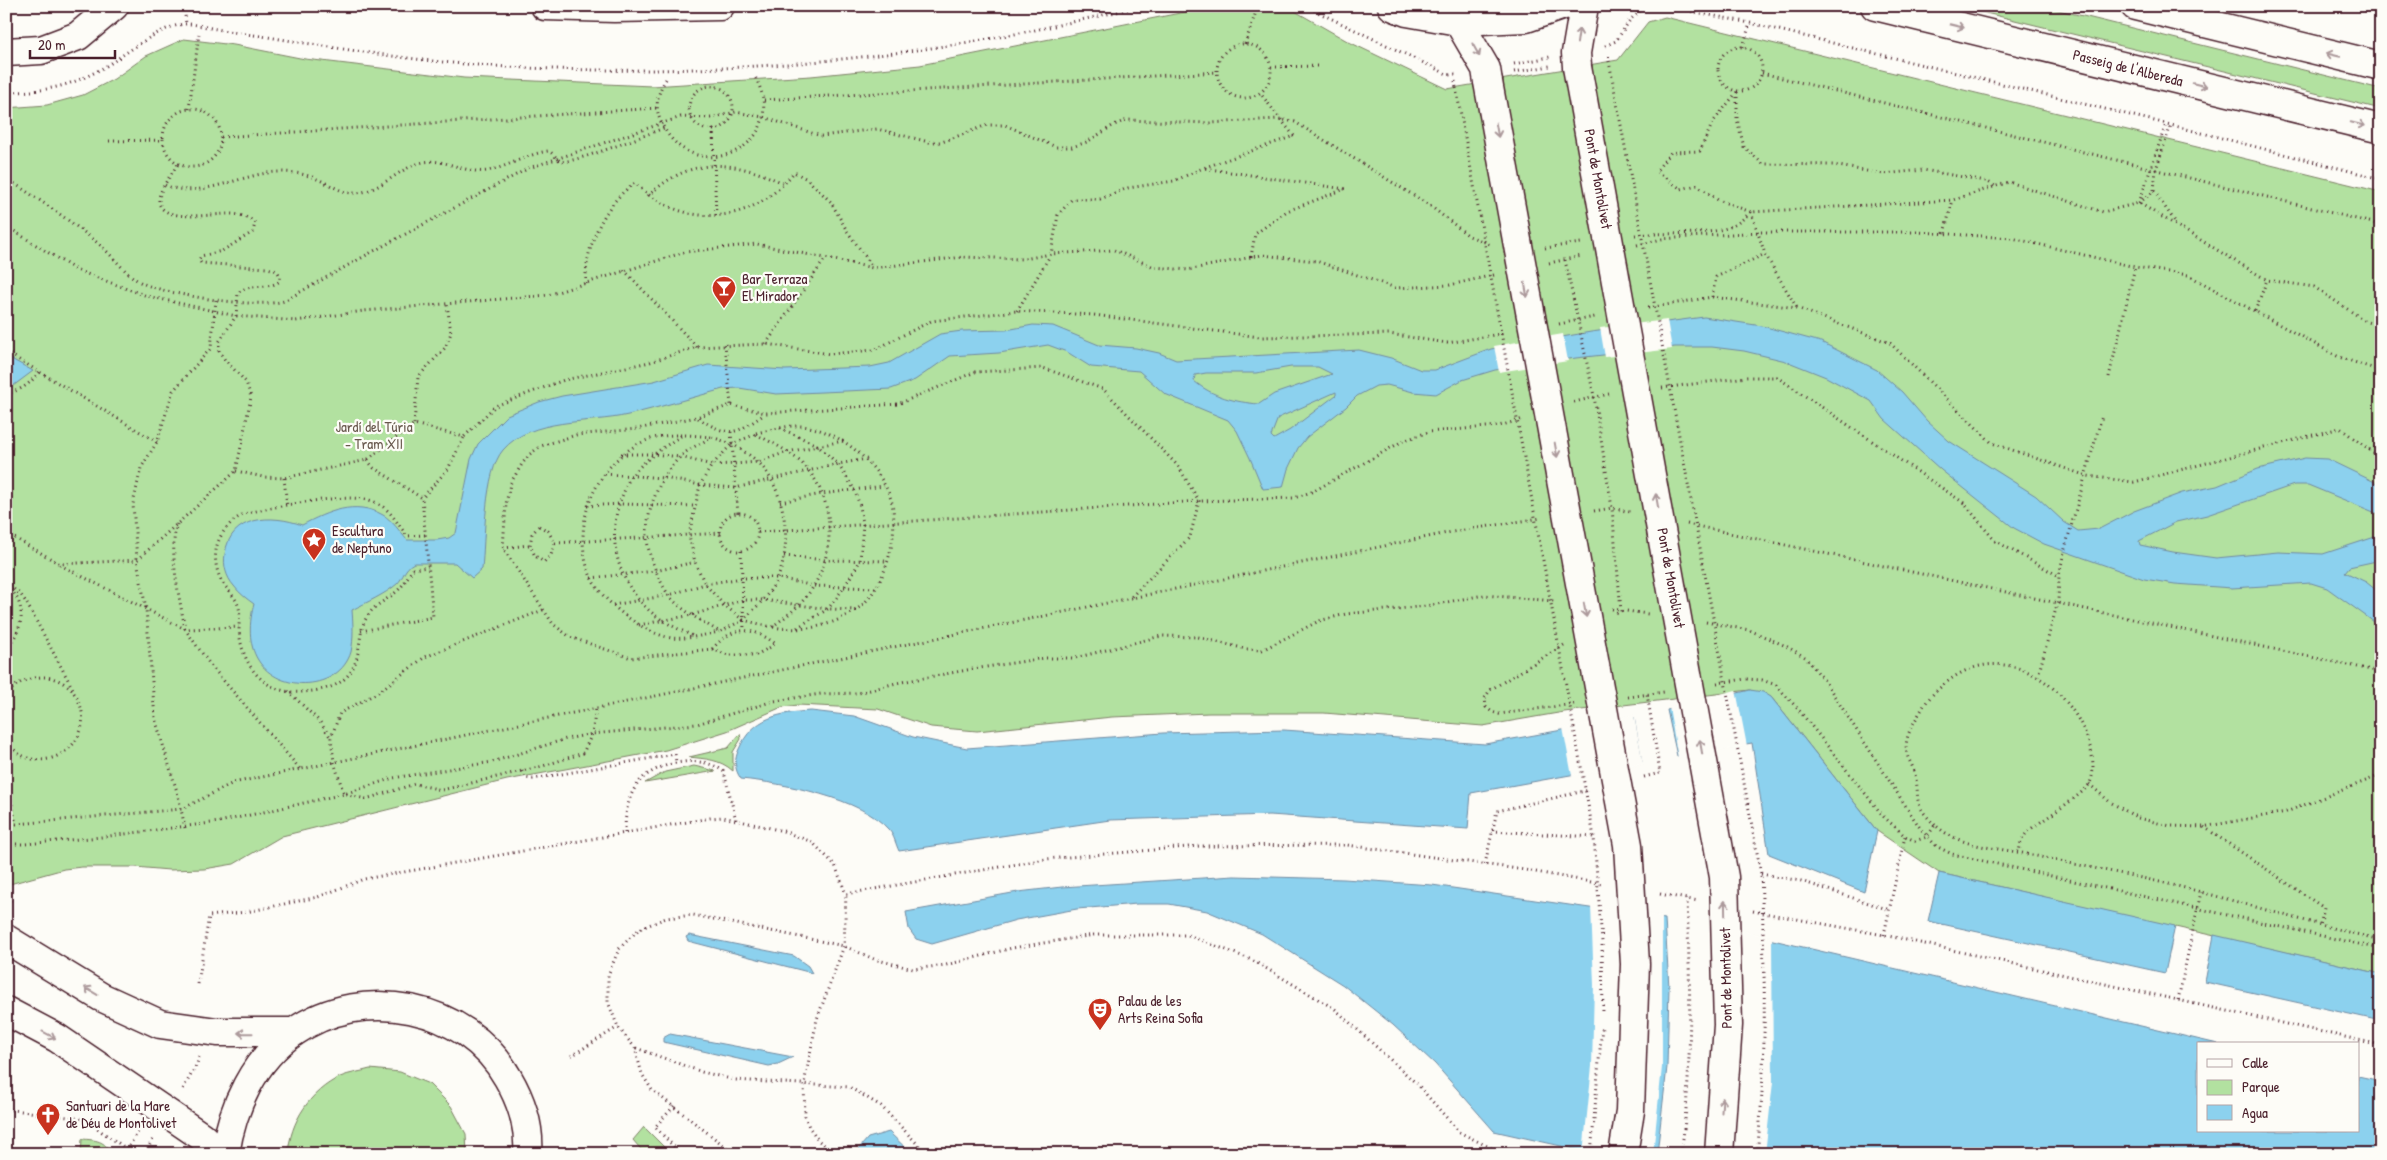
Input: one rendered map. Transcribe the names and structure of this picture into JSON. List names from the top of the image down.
{
  "streets": {
    "main road": ["Passeig de l'Albereda", "Pont de Montolivet"]
  },
  "parks": ["Jardí del Túria - Tram XII"],
  "places": {
    "bar": ["Bar Terraza El Mirador"],
    "place": ["Escultura de Neptuno"],
    "theatre": ["Palau de les Arts Reina Sofia"],
    "church": ["Santuari de la Mare de Déu de Montolivet"]
  },
  "legend": ["Calle", "Parque", "Agua"],
  "scale_bar": "20 m"
}
